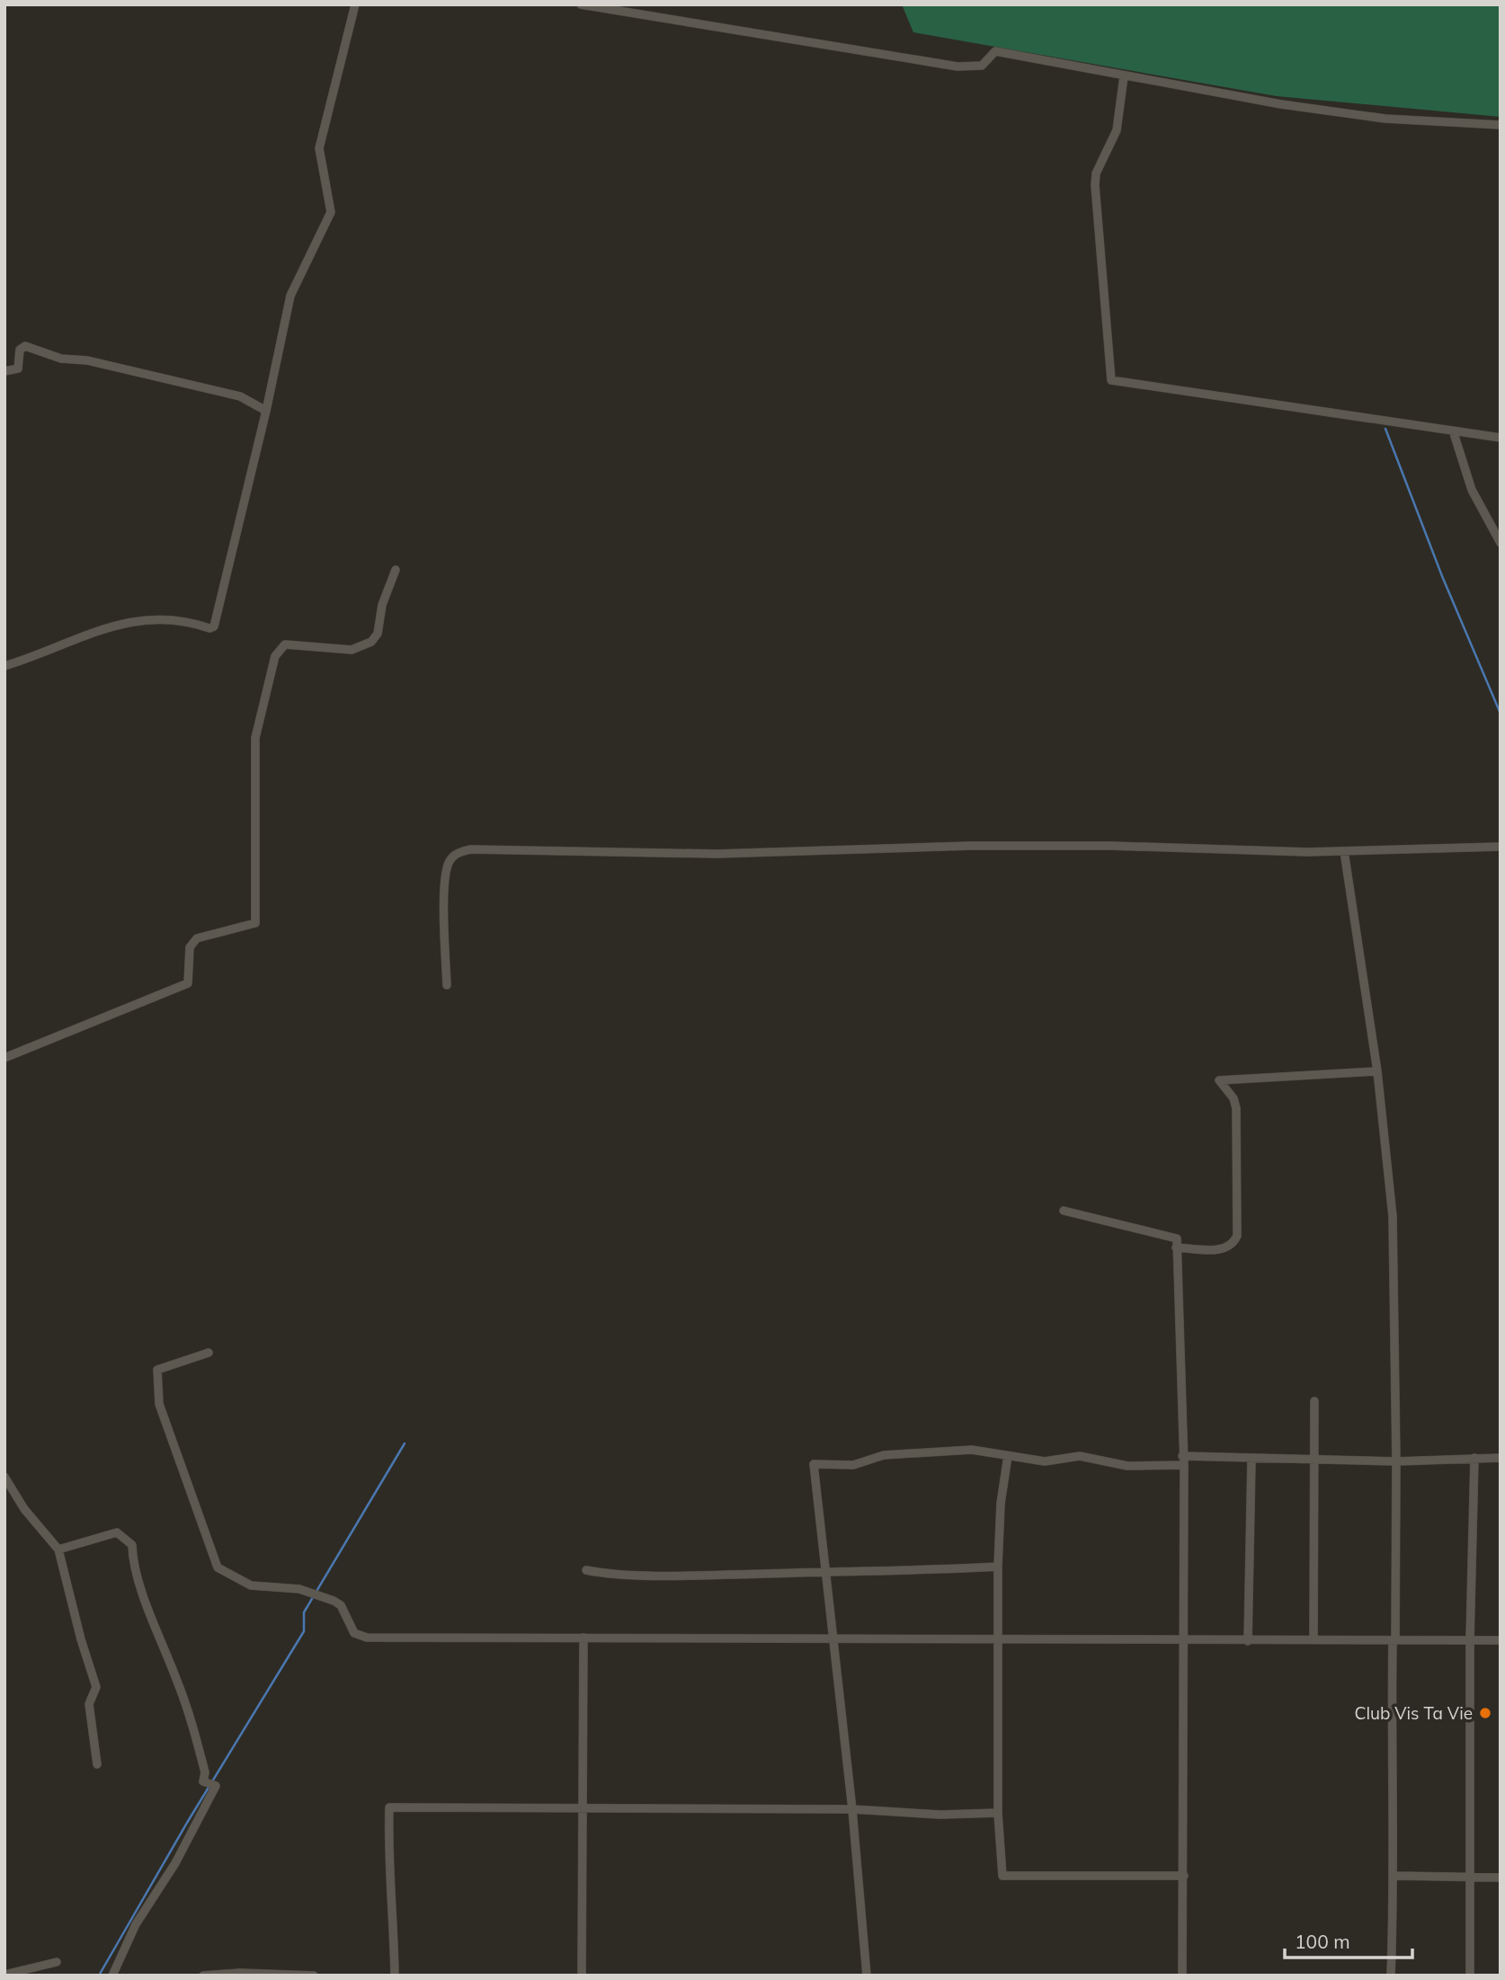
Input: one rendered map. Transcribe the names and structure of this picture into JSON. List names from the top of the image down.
{
  "places": ["Club Vis Ta Vie"],
  "scale_bar": "100 m"
}
